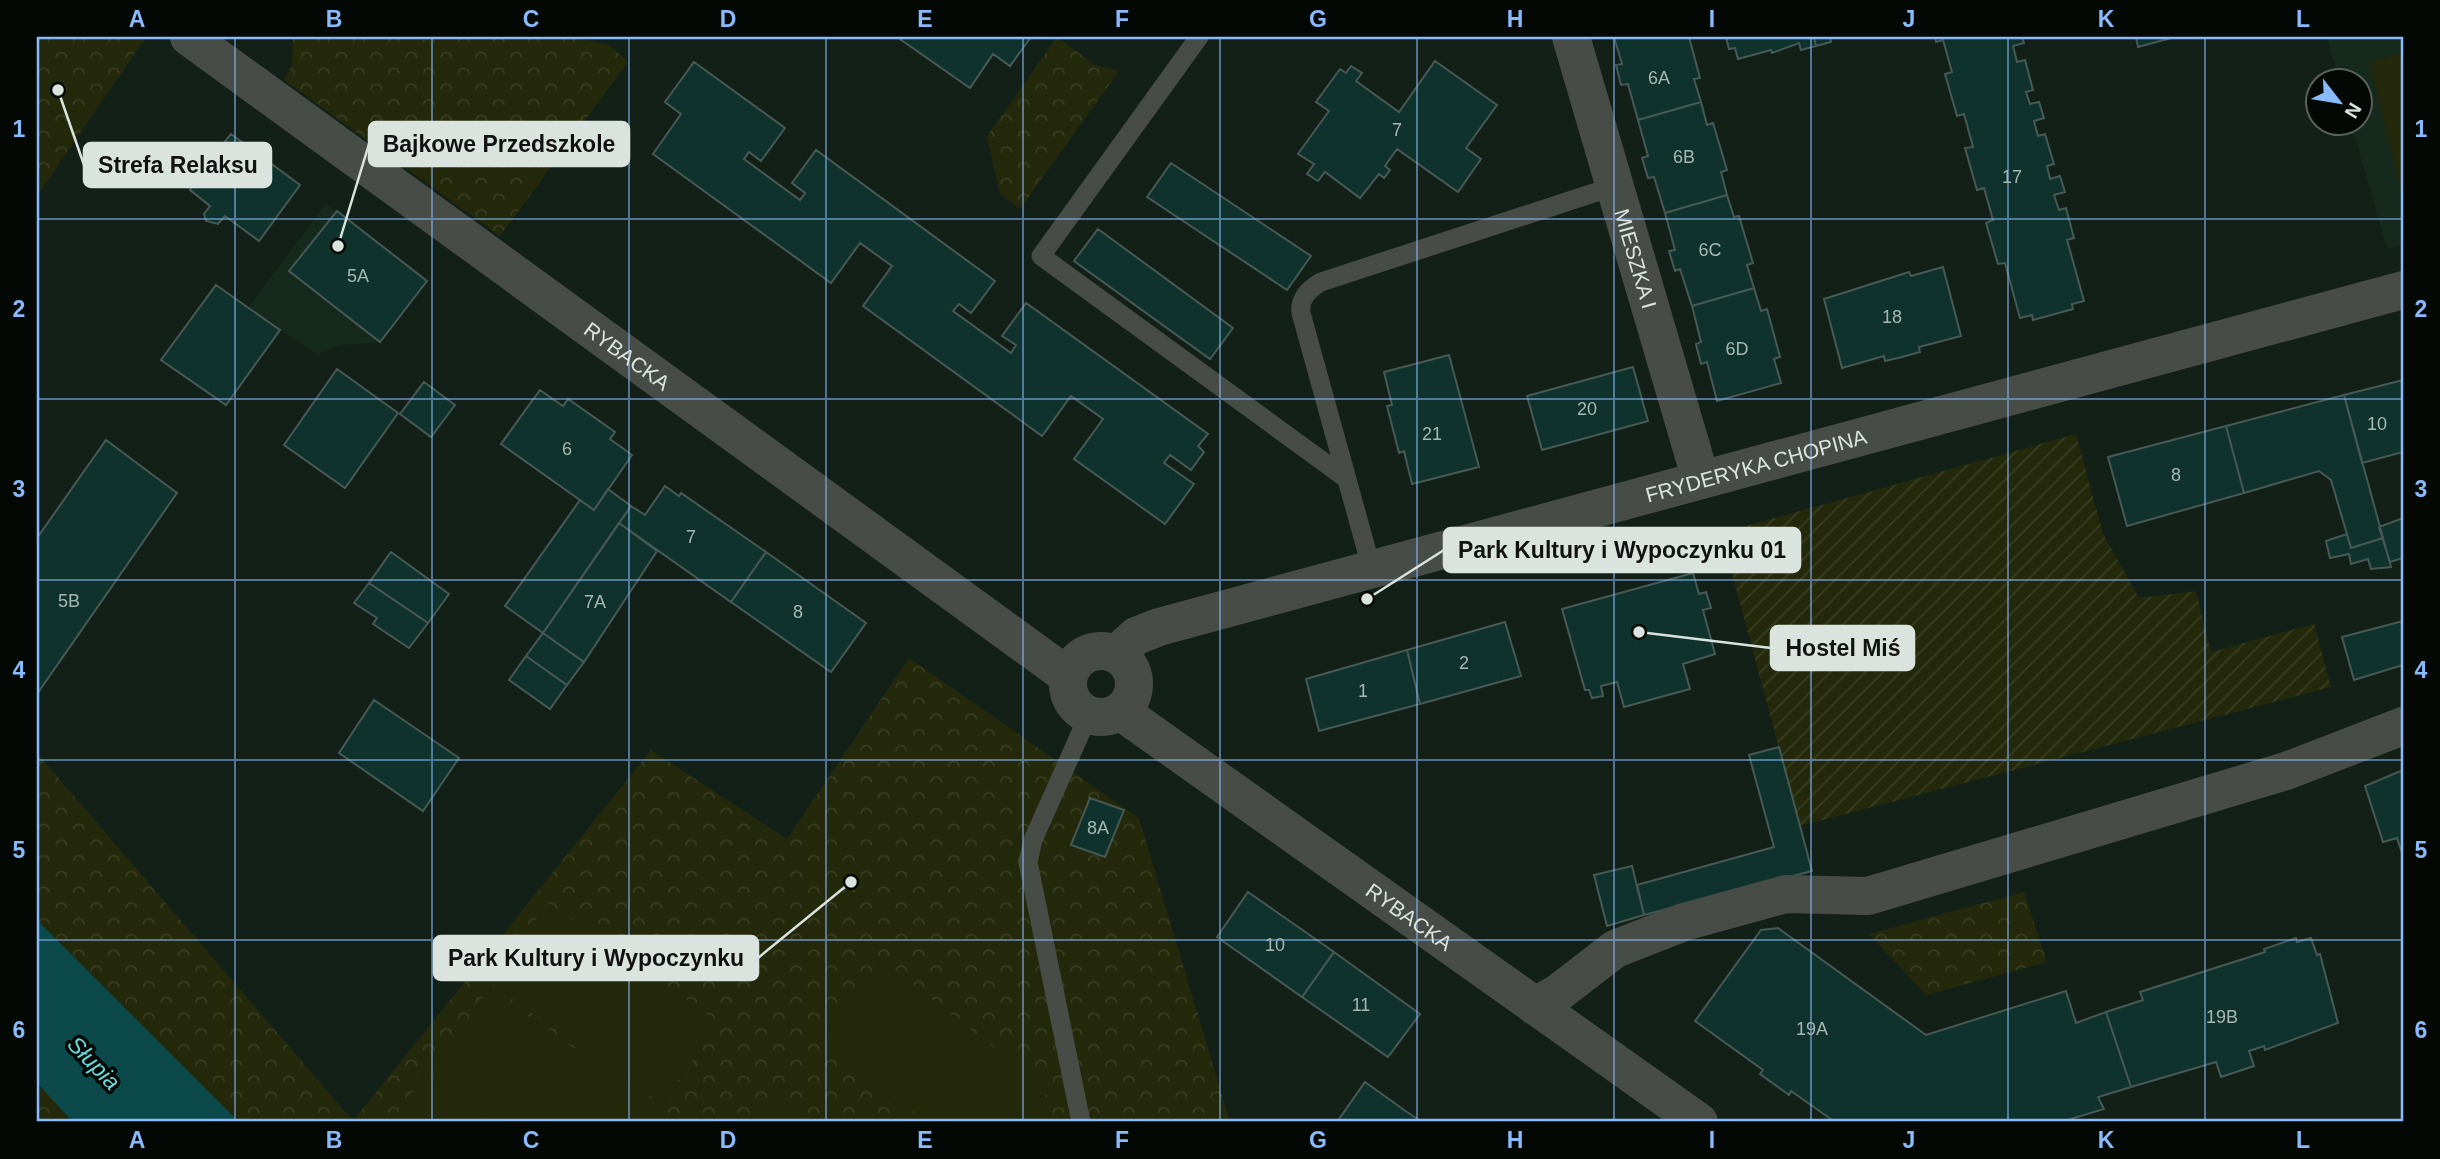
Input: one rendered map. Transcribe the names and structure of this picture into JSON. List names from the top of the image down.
{
  "streets": {
    "street": ["MIESZKA I", "RYBACKA", "FRYDERYKA CHOPINA"]
  },
  "crossings": [
    ["MIESZKA I", "FRYDERYKA CHOPINA"],
    ["RYBACKA", "FRYDERYKA CHOPINA"]
  ],
  "water": ["Słupia"],
  "places": [
    "Strefa Relaksu",
    "Bajkowe Przedszkole",
    "Park Kultury i Wypoczynku 01",
    "Hostel Miś",
    "Park Kultury i Wypoczynku"
  ],
  "house_numbers": [
    "6A",
    "7",
    "6B",
    "17",
    "6C",
    "5A",
    "18",
    "6D",
    "20",
    "10",
    "21",
    "6",
    "8",
    "7",
    "5B",
    "7A",
    "8",
    "2",
    "1",
    "8A",
    "10",
    "11",
    "19B",
    "19A"
  ],
  "north": "bottom right",
  "grid": {
    "columns": [
      "A",
      "B",
      "C",
      "D",
      "E",
      "F",
      "G",
      "H",
      "I",
      "J",
      "K",
      "L"
    ],
    "rows": [
      "1",
      "2",
      "3",
      "4",
      "5",
      "6"
    ]
  }
}
